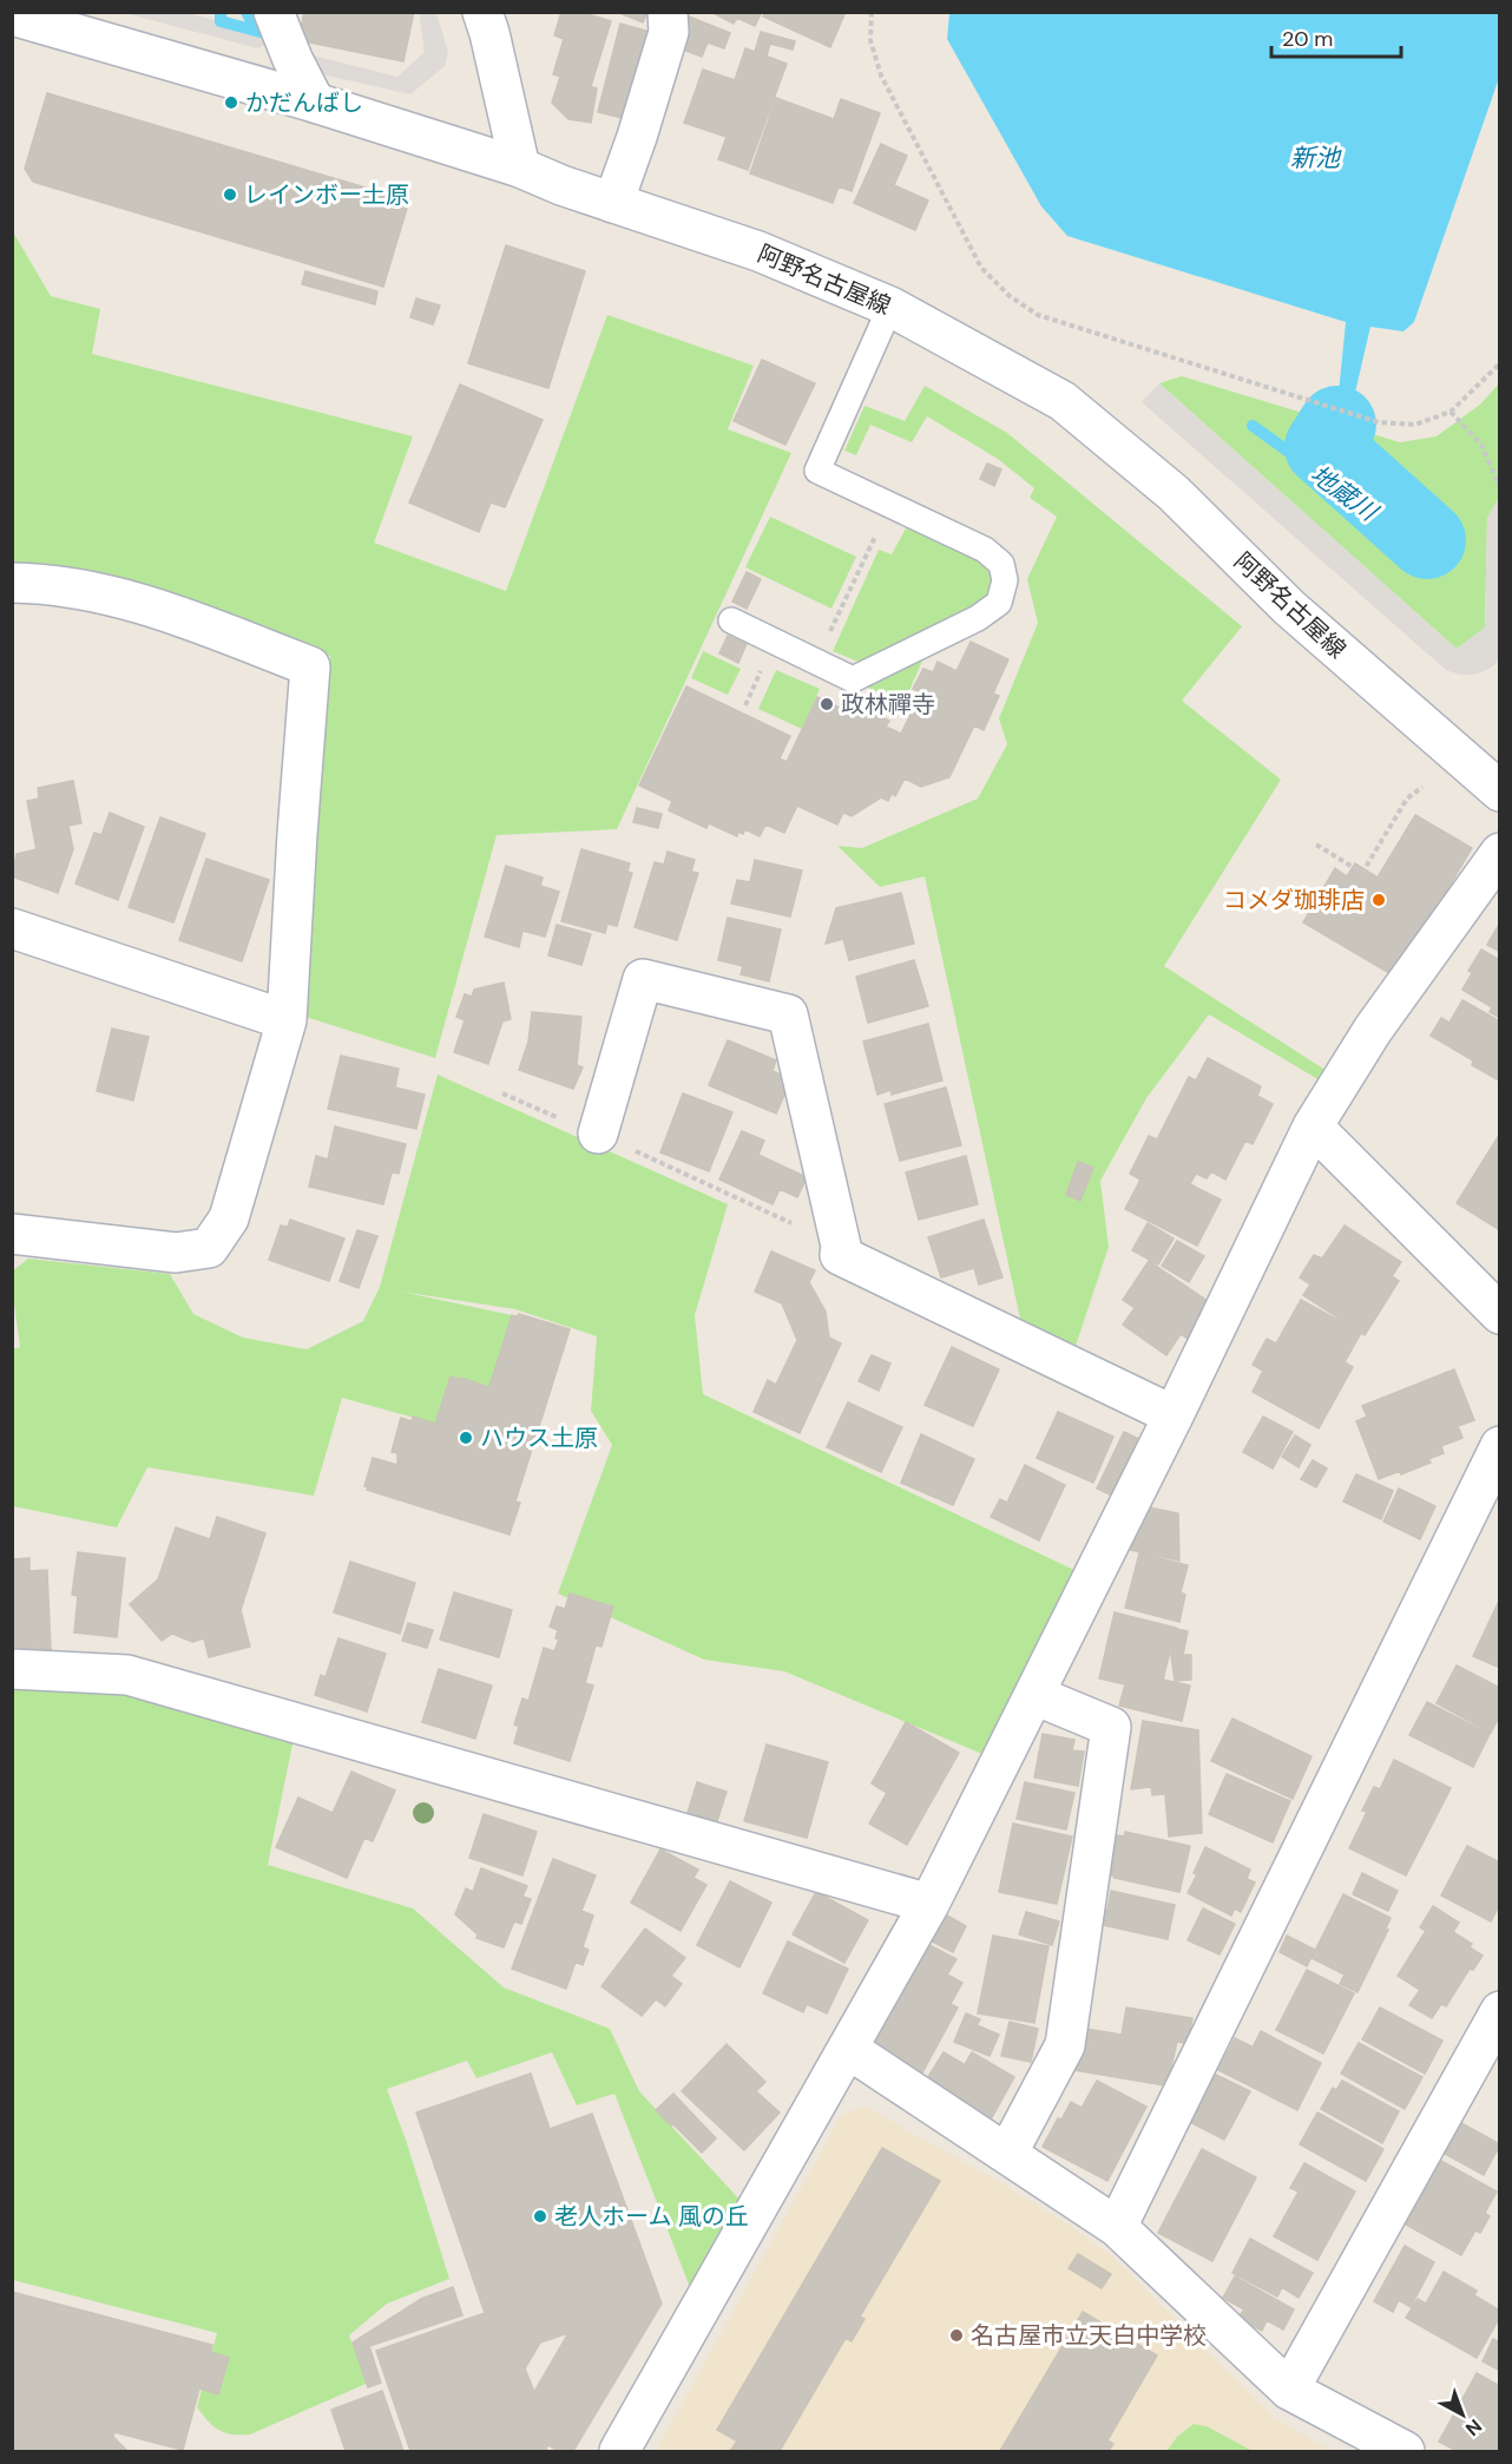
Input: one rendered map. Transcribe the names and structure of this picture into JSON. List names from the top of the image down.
{
  "streets": {
    "street": ["阿野名古屋線"]
  },
  "water": ["新池", "地蔵川"],
  "places": [
    "かだんばし",
    "レインボー土原",
    "政林禪寺",
    "コメダ珈琲店",
    "ハウス土原",
    "老人ホーム 風の丘",
    "名古屋市立天白中学校"
  ],
  "scale_bar": "20 m",
  "north": "bottom right"
}
